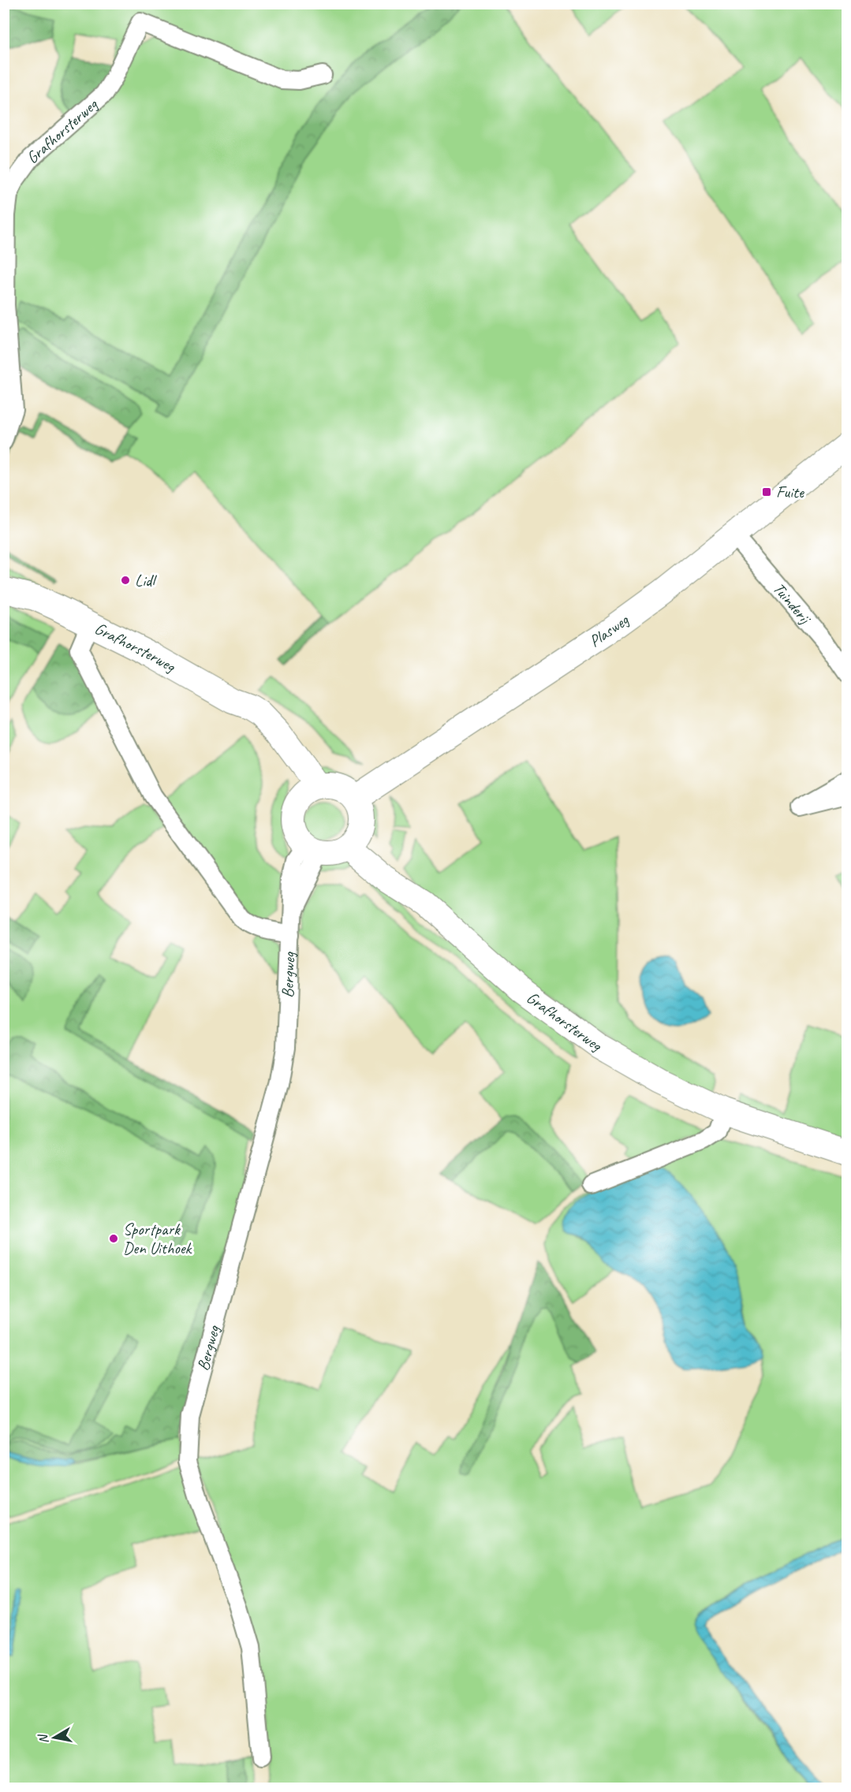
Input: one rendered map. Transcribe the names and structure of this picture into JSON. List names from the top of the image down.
{
  "streets": {
    "main road": ["Grafhorsterweg", "Plasweg"],
    "street": ["Tuinderij", "Bergweg"]
  },
  "crossings": [
    ["Grafhorsterweg", "Plasweg"],
    ["Grafhorsterweg", "Bergweg"],
    ["Tuinderij", "Plasweg"],
    ["Plasweg", "Bergweg"]
  ],
  "places": {
    "transit": ["Fuite"],
    "other": ["Lidl", "Sportpark Den Uithoek"]
  },
  "north": "left"
}
